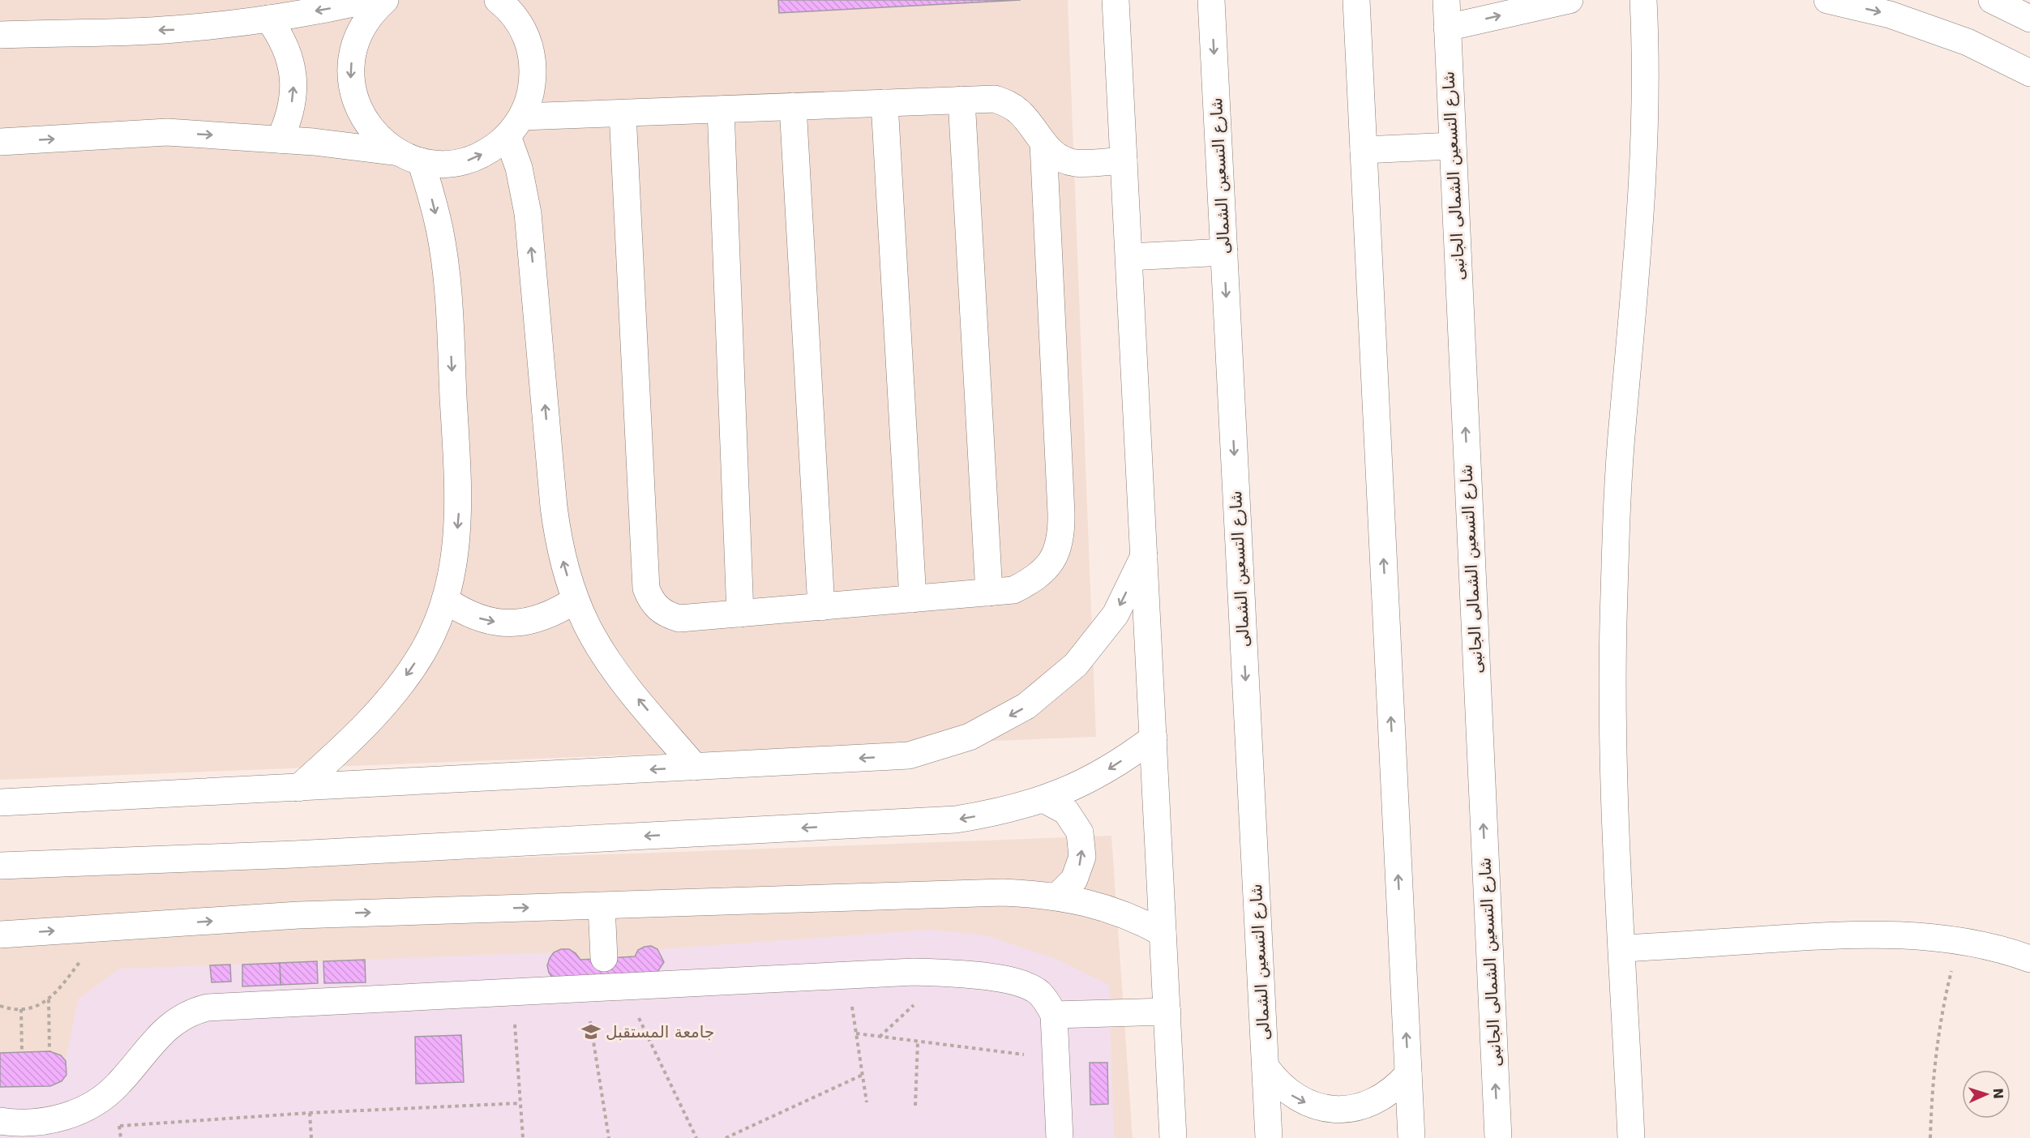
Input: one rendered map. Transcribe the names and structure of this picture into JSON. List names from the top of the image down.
{
  "streets": {
    "street": ["شارع التسعين الشمالى", "شارع التسعين الشمالى الجانبى"]
  },
  "places": {
    "school or university": ["جامعة المستقبل"]
  },
  "north": "right"
}
